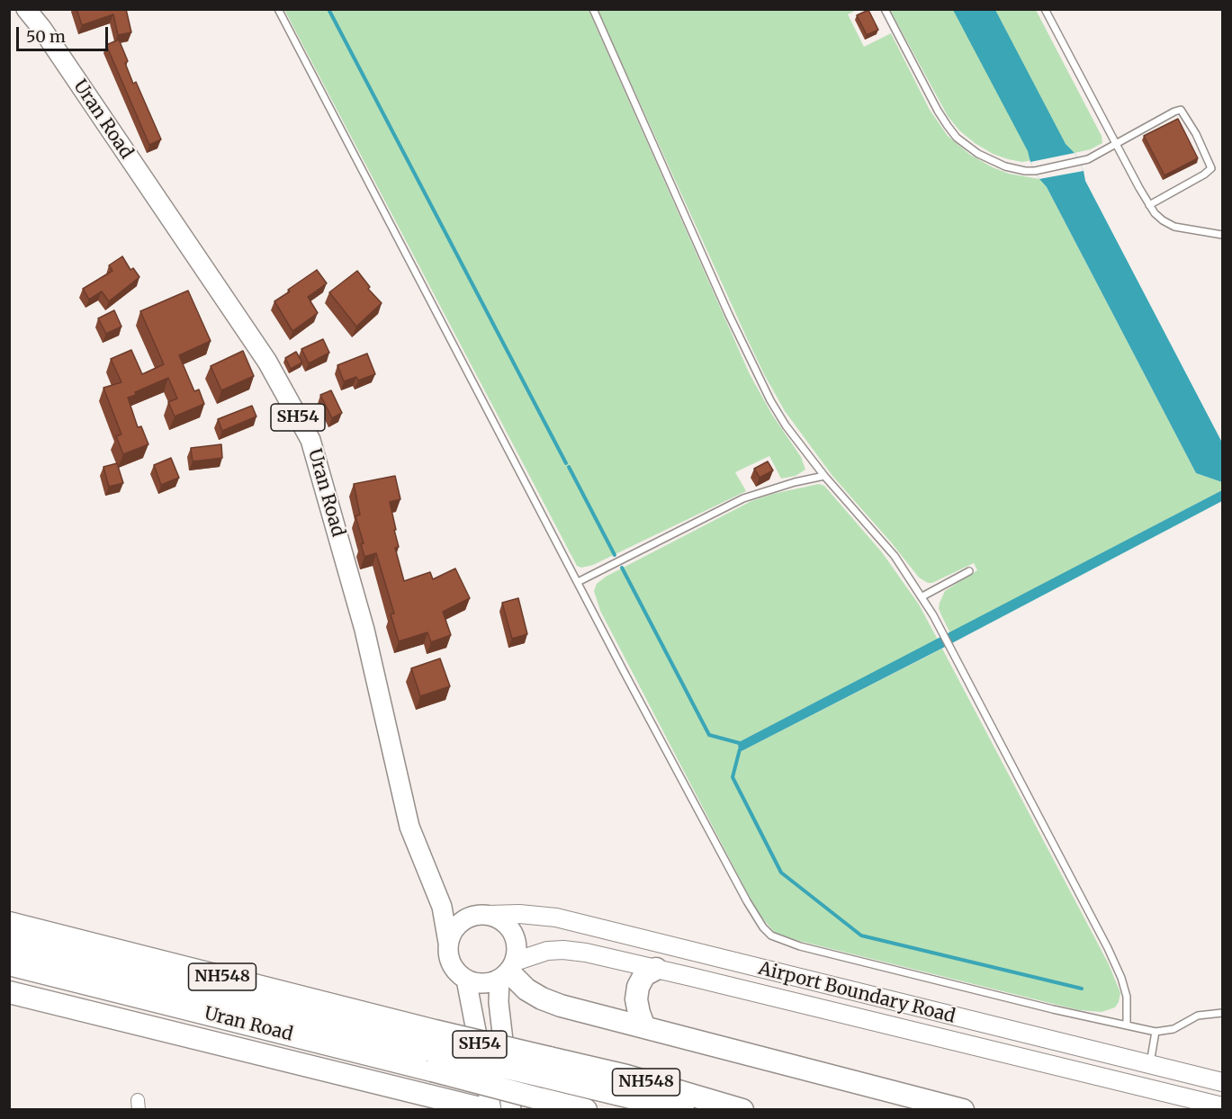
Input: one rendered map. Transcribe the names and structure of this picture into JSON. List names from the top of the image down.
{
  "streets": {
    "highway": ["Uran Road", "NH548"],
    "main road": ["SH54"],
    "street": ["Airport Boundary Road"]
  },
  "crossings": [
    ["Uran Road", "SH54"],
    ["Uran Road", "NH548"],
    ["Uran Road", "Airport Boundary Road"],
    ["SH54", "Airport Boundary Road"]
  ],
  "scale_bar": "50 m"
}
